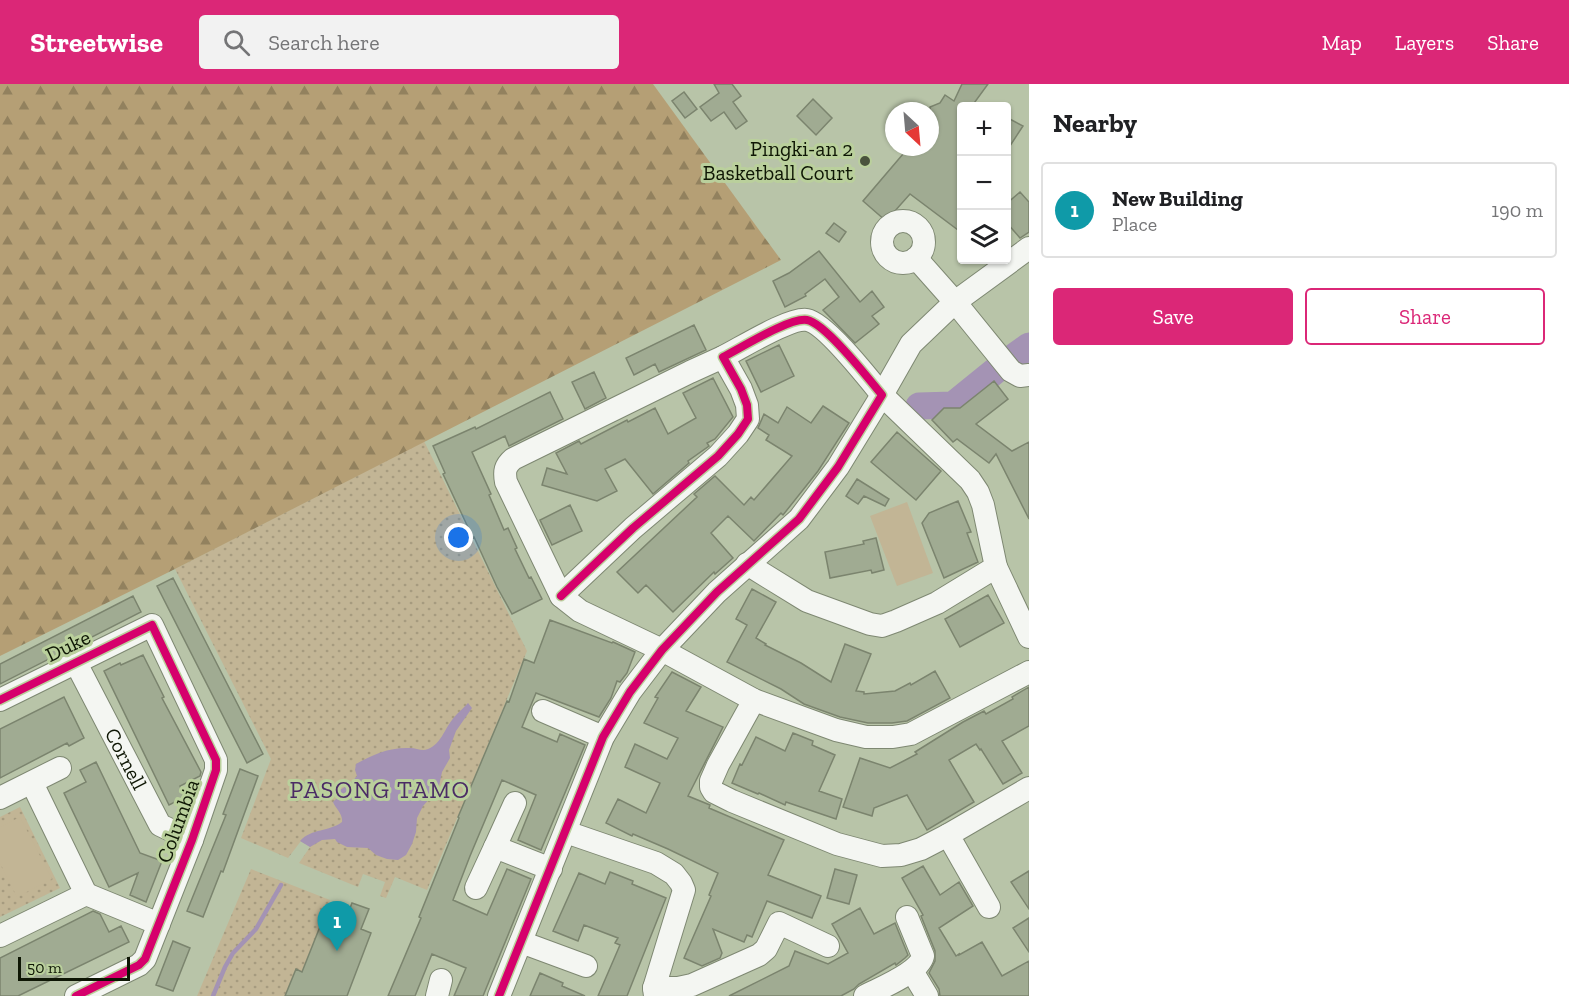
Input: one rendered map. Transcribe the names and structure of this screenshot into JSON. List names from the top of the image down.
{
  "streets": {
    "street": ["Duke", "Cornell", "Columbia"]
  },
  "crossings": [
    ["Duke", "Cornell"],
    ["Duke", "Columbia"],
    ["Cornell", "Columbia"]
  ],
  "districts": ["PASONG TAMO"],
  "places": ["Pingki-an 2 Basketball Court"],
  "scale_bar": "50 m",
  "north": "bottom right",
  "page": {
    "header": "Streetwise",
    "search": "Search here",
    "nav": ["Map", "Layers", "Share"],
    "heading": "Nearby",
    "map_buttons": ["+", "−"],
    "list": [
      {
        "mark": "1",
        "name": "New Building",
        "note": "Place",
        "value": "190 m"
      }
    ],
    "buttons": ["Save", "Share"],
    "pins": "1",
    "scale": "50 m"
  }
}
